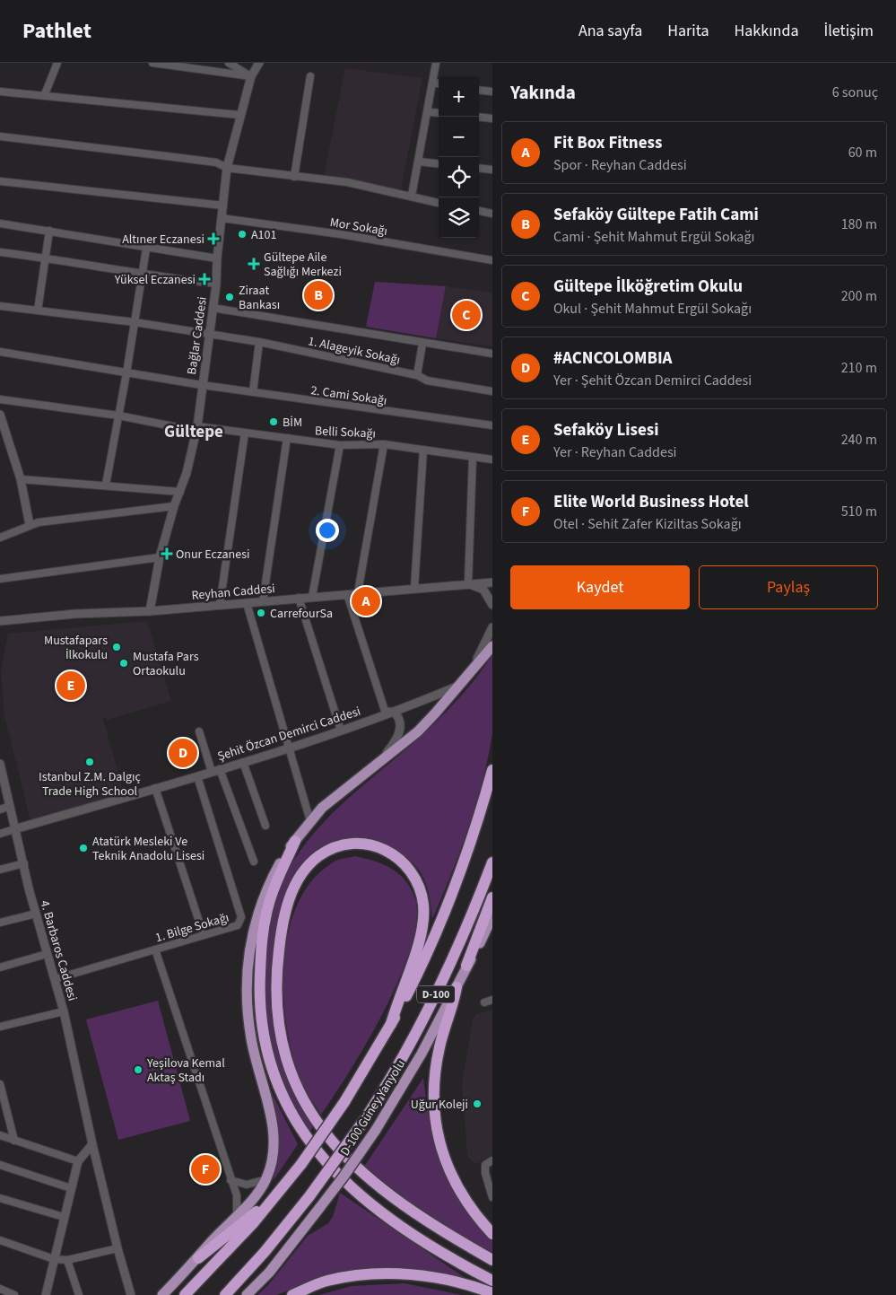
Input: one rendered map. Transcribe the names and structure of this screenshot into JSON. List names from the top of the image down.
{
  "streets": {
    "highway": ["D-100"],
    "main road": ["D-100 Güney Yanyolu"],
    "street": [
      "Mor Sokağı",
      "Bağlar Caddesi",
      "1. Alageyik Sokağı",
      "2. Cami Sokağı",
      "Belli Sokağı",
      "Reyhan Caddesi",
      "Şehit Özcan Demirci Caddesi",
      "1. Bilge Sokağı",
      "4. Barbaros Caddesi"
    ]
  },
  "crossings": [
    ["Mor Sokağı", "Bağlar Caddesi"],
    ["Bağlar Caddesi", "1. Alageyik Sokağı"],
    ["Bağlar Caddesi", "2. Cami Sokağı"],
    ["Bağlar Caddesi", "Belli Sokağı"],
    ["Bağlar Caddesi", "Reyhan Caddesi"],
    ["Şehit Özcan Demirci Caddesi", "1. Bilge Sokağı"],
    ["Şehit Özcan Demirci Caddesi", "4. Barbaros Caddesi"],
    ["1. Bilge Sokağı", "4. Barbaros Caddesi"]
  ],
  "districts": ["Gültepe"],
  "places": {
    "other": [
      "A101",
      "Ziraat Bankası",
      "BİM",
      "CarrefourSa",
      "Mustafapars İlkokulu",
      "Mustafa Pars Ortaokulu",
      "Istanbul Z.M. Dalgıç Trade High School",
      "Atatürk Mesleki Ve Teknik Anadolu Lisesi",
      "Yeşilova Kemal Aktaş Stadı",
      "Uğur Koleji"
    ],
    "health": [
      "Altıner Eczanesi",
      "Gültepe Aile Sağlığı Merkezi",
      "Yüksel Eczanesi",
      "Onur Eczanesi"
    ]
  },
  "page": {
    "header": "Pathlet",
    "nav": [
      "Ana sayfa",
      "Harita",
      "Hakkında",
      "İletişim"
    ],
    "heading": ["Yakında", "6 sonuç"],
    "map_buttons": ["+", "−"],
    "list": [
      {
        "mark": "A",
        "name": "Fit Box Fitness",
        "note": "Spor · Reyhan Caddesi",
        "value": "60 m"
      },
      {
        "mark": "B",
        "name": "Sefaköy Gültepe Fatih Cami",
        "note": "Cami · Şehit Mahmut Ergül Sokağı",
        "value": "180 m"
      },
      {
        "mark": "C",
        "name": "Gültepe İlköğretim Okulu",
        "note": "Okul · Şehit Mahmut Ergül Sokağı",
        "value": "200 m"
      },
      {
        "mark": "D",
        "name": "#ACNCOLOMBIA",
        "note": "Yer · Şehit Özcan Demirci Caddesi",
        "value": "210 m"
      },
      {
        "mark": "E",
        "name": "Sefaköy Lisesi",
        "note": "Yer · Reyhan Caddesi",
        "value": "240 m"
      },
      {
        "mark": "F",
        "name": "Elite World Business Hotel",
        "note": "Otel · Sehit Zafer Kiziltas Sokağı",
        "value": "510 m"
      }
    ],
    "pins": [
      "B",
      "C",
      "A",
      "E",
      "D",
      "F"
    ],
    "buttons": ["Kaydet", "Paylaş"]
  }
}
